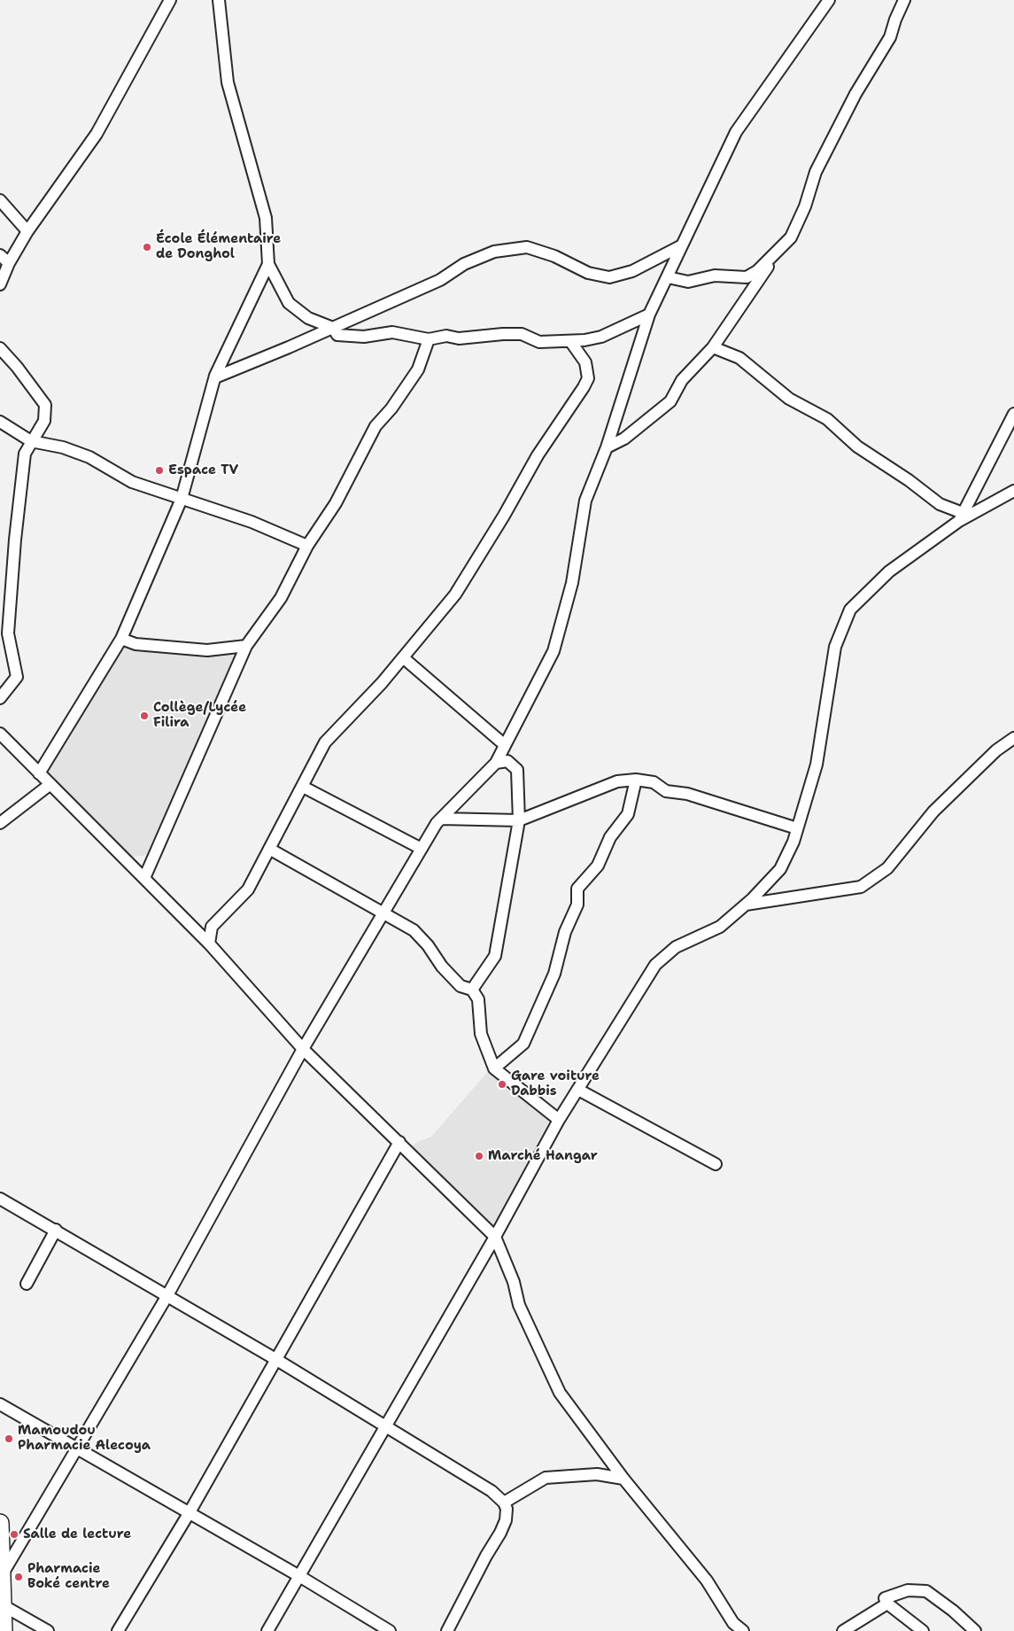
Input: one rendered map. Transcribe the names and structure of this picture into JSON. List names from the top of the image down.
{
  "places": [
    "École Élémentaire de Donghol",
    "Espace TV",
    "Collège/Lycée Filira",
    "Gare voiture Dabbis",
    "Marché Hangar",
    "Mamoudou Pharmacie Alecoya",
    "Salle de lecture",
    "Pharmacie Boké centre"
  ]
}
